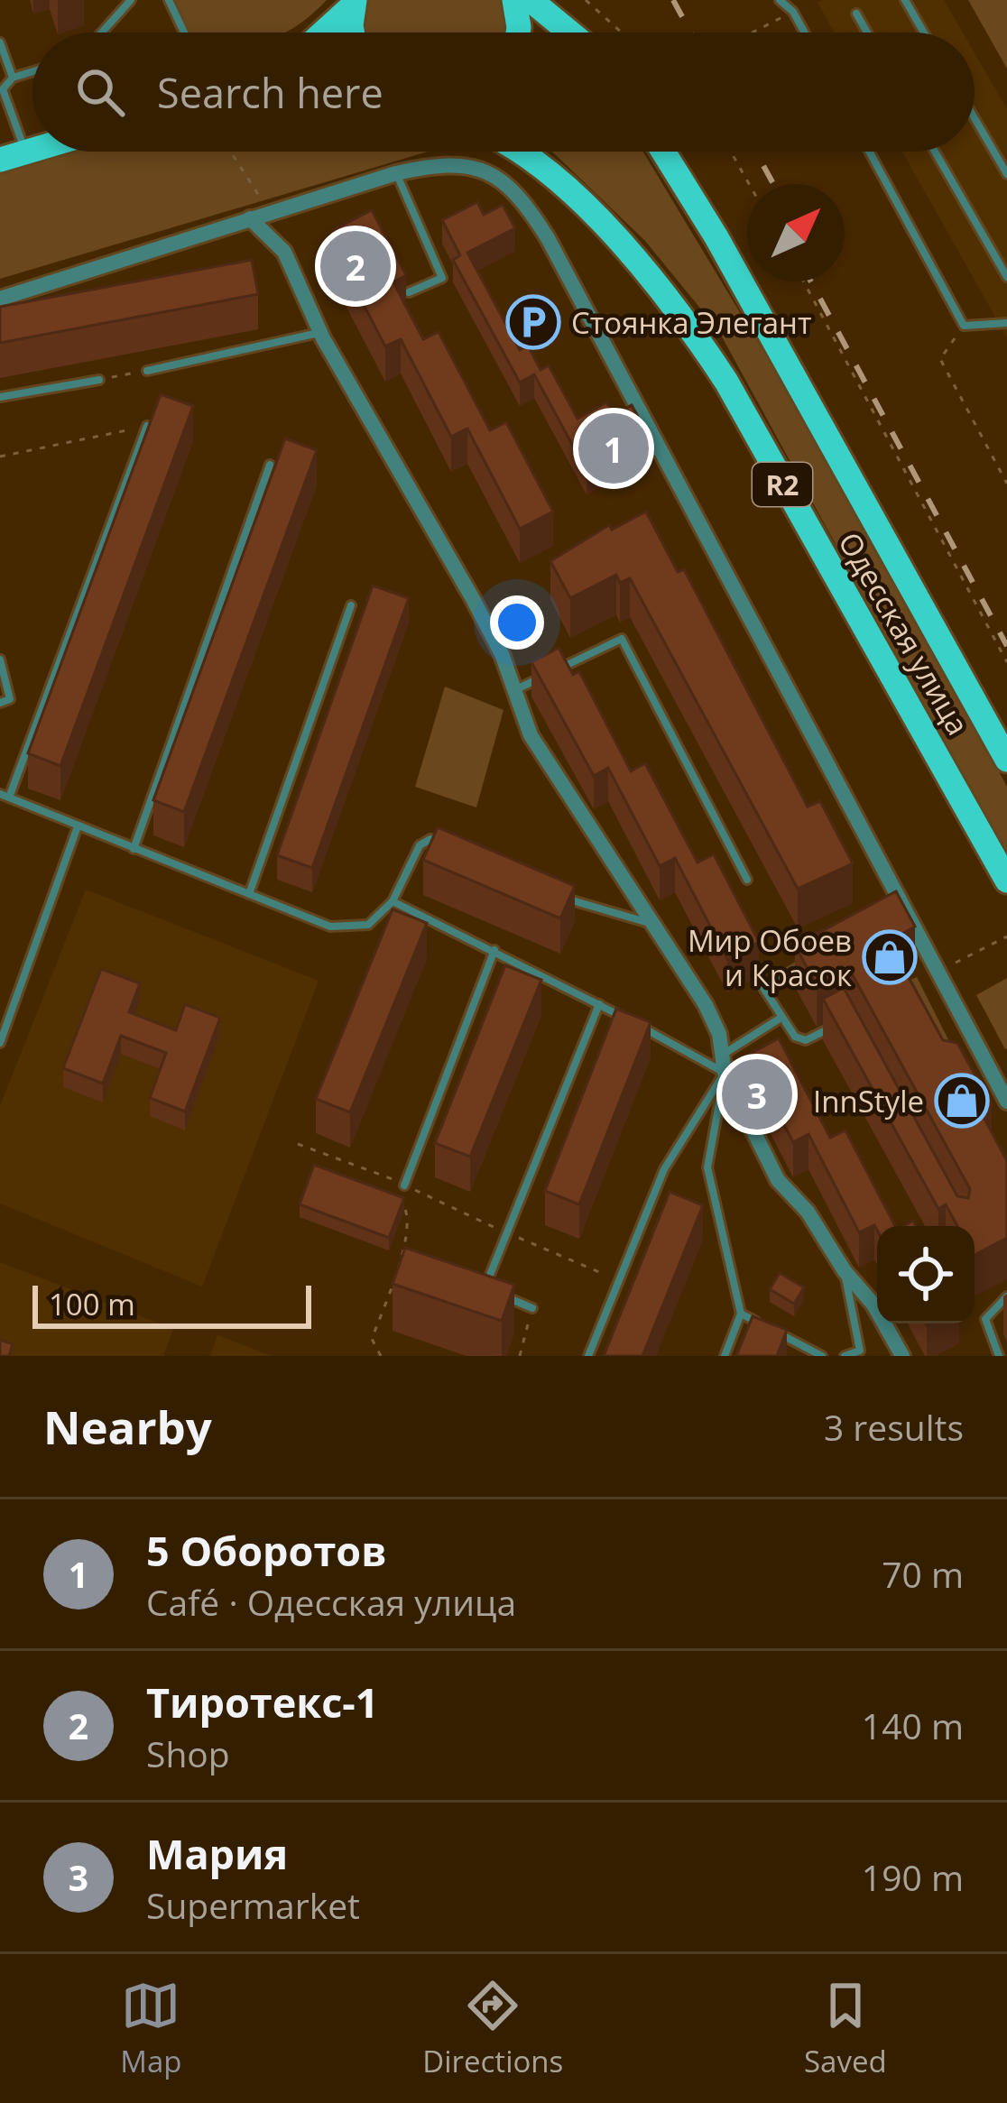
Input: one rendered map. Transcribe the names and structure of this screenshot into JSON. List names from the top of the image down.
{
  "streets": {
    "main road": ["R2", "Одесская улица"]
  },
  "places": {
    "parking": ["Стоянка Элегант"],
    "shop": ["Мир Обоев и Красок", "InnStyle"]
  },
  "scale_bar": "100 m",
  "north": "top right",
  "page": {
    "search": "Search here",
    "pins": ["2", "1", "3"],
    "scale": "100 m",
    "heading": ["Nearby", "3 results"],
    "list": [
      {
        "mark": "1",
        "name": "5 Оборотов",
        "note": "Café · Одесская улица",
        "value": "70 m"
      },
      {
        "mark": "2",
        "name": "Тиротекс-1",
        "note": "Shop",
        "value": "140 m"
      },
      {
        "mark": "3",
        "name": "Мария",
        "note": "Supermarket",
        "value": "190 m"
      }
    ],
    "nav": ["Map", "Directions", "Saved"]
  }
}
